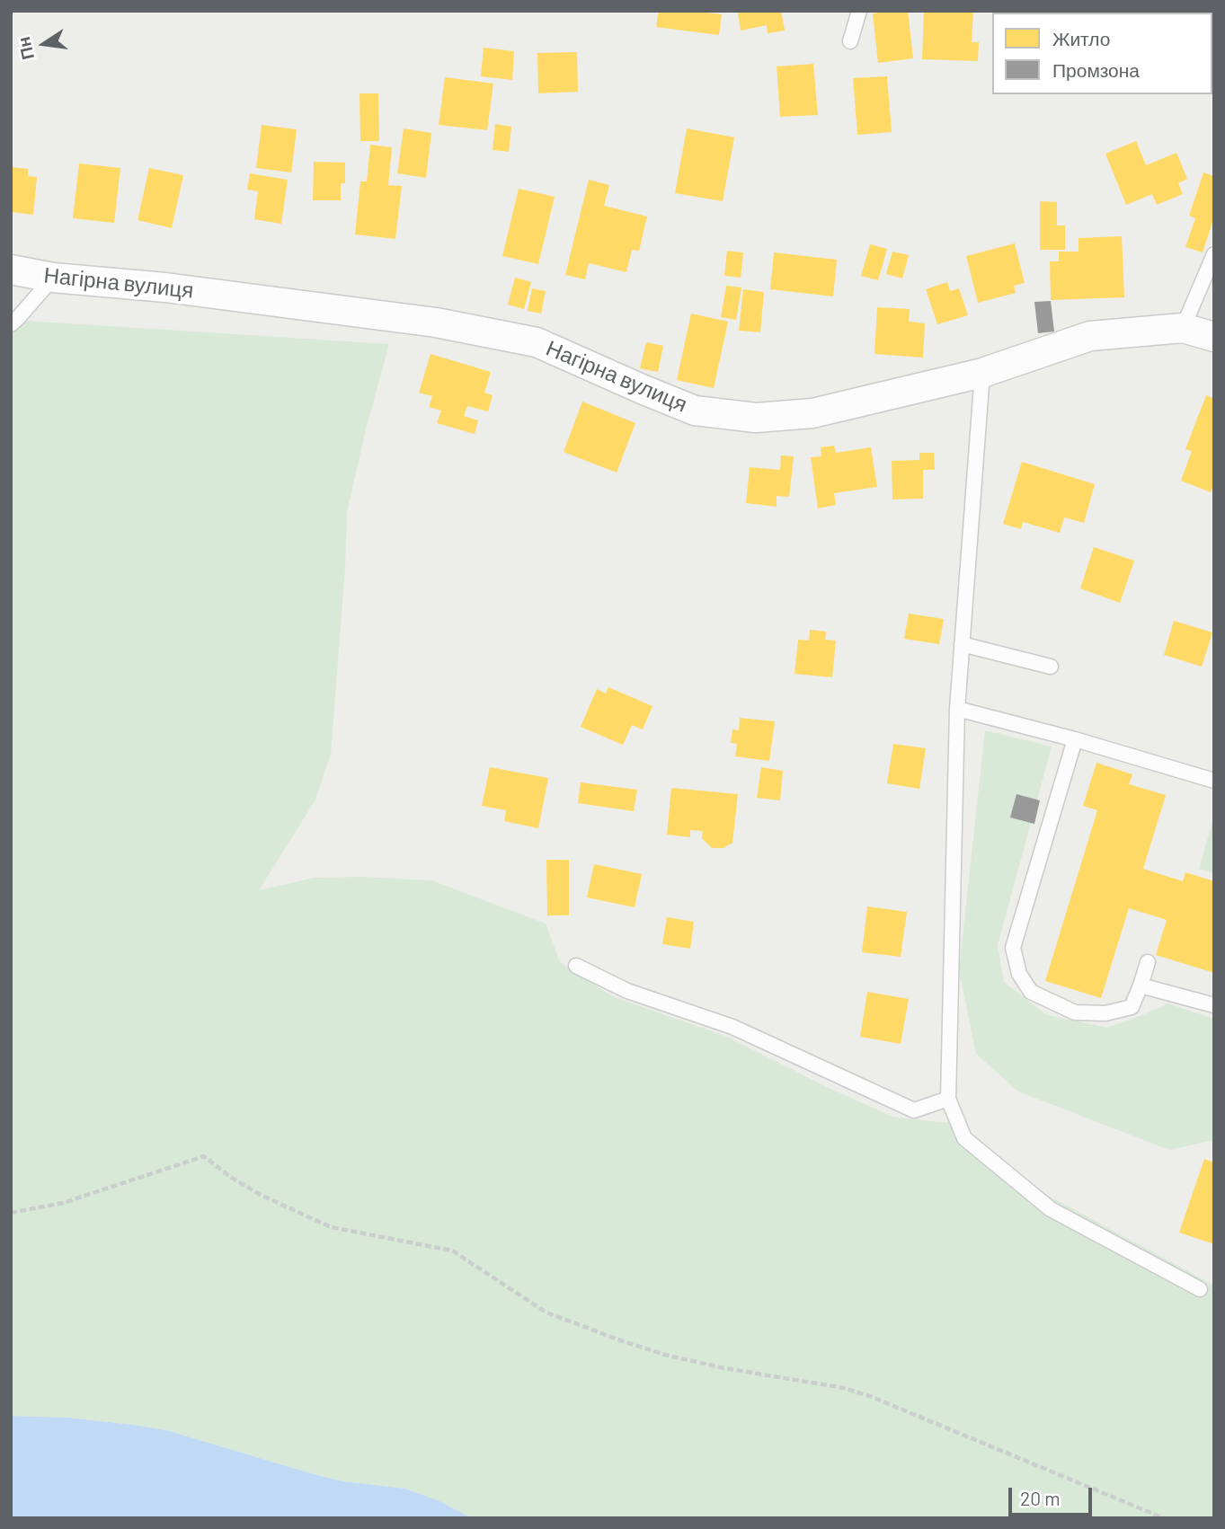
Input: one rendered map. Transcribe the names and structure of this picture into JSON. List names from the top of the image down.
{
  "streets": {
    "street": ["Нагірна вулиця"]
  },
  "legend": ["Житло", "Промзона"],
  "scale_bar": "20 m",
  "north": "left"
}
